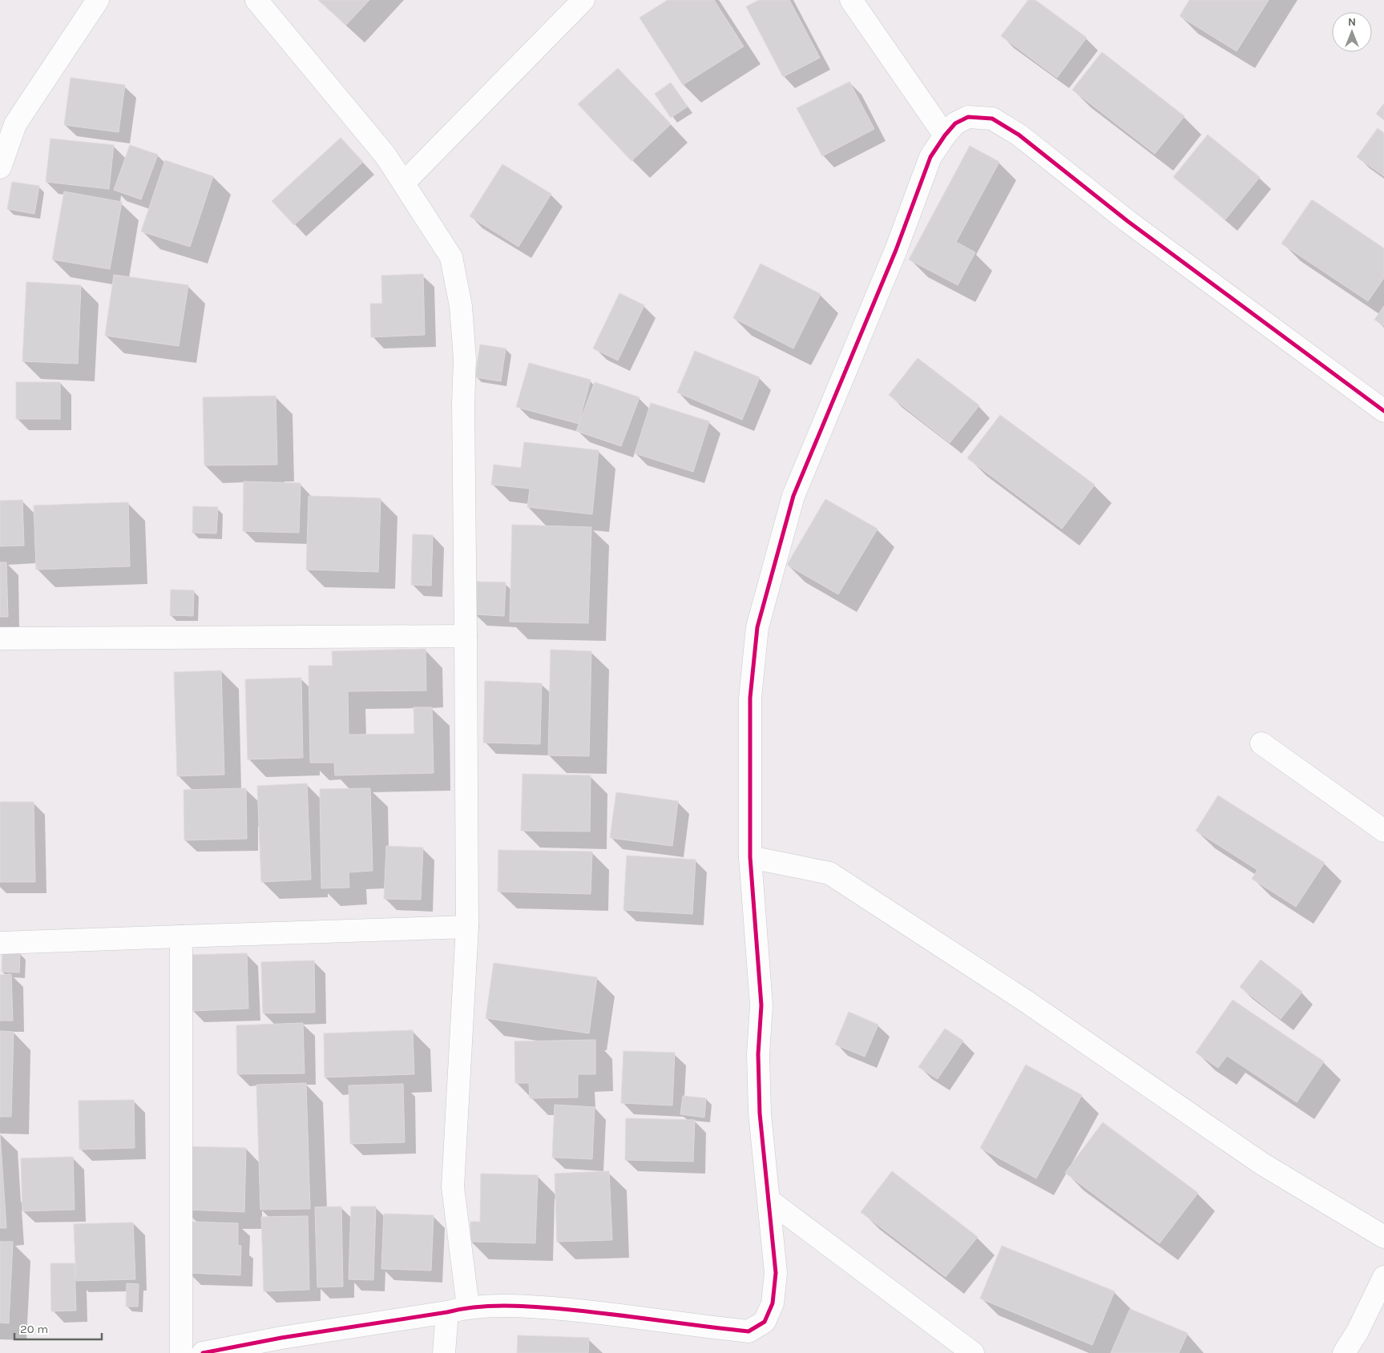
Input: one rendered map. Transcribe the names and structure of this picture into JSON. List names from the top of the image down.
{
  "scale_bar": "20 m",
  "north": "top"
}
